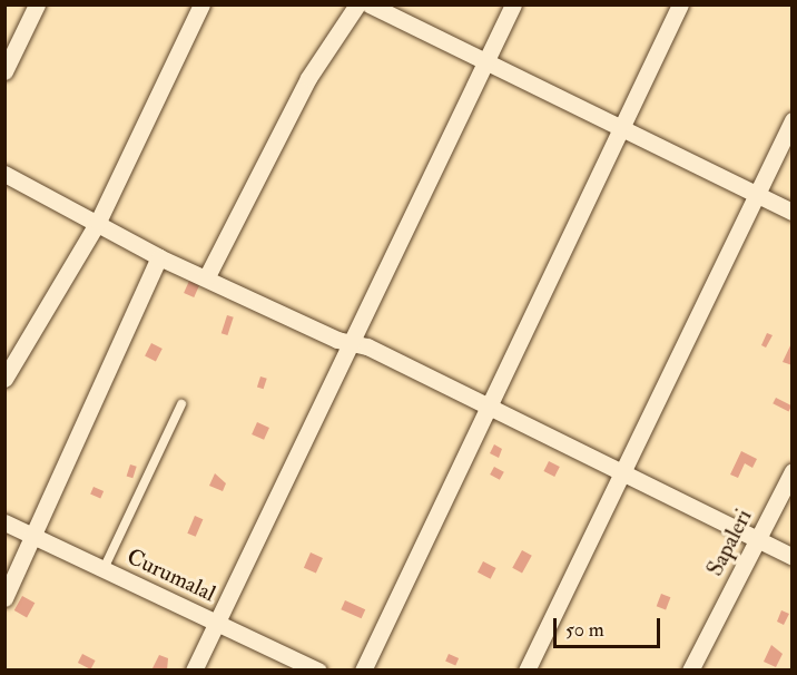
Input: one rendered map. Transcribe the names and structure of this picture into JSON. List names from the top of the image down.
{
  "streets": {
    "street": ["Sapaleri", "Curumalal"]
  },
  "scale_bar": "50 m"
}
